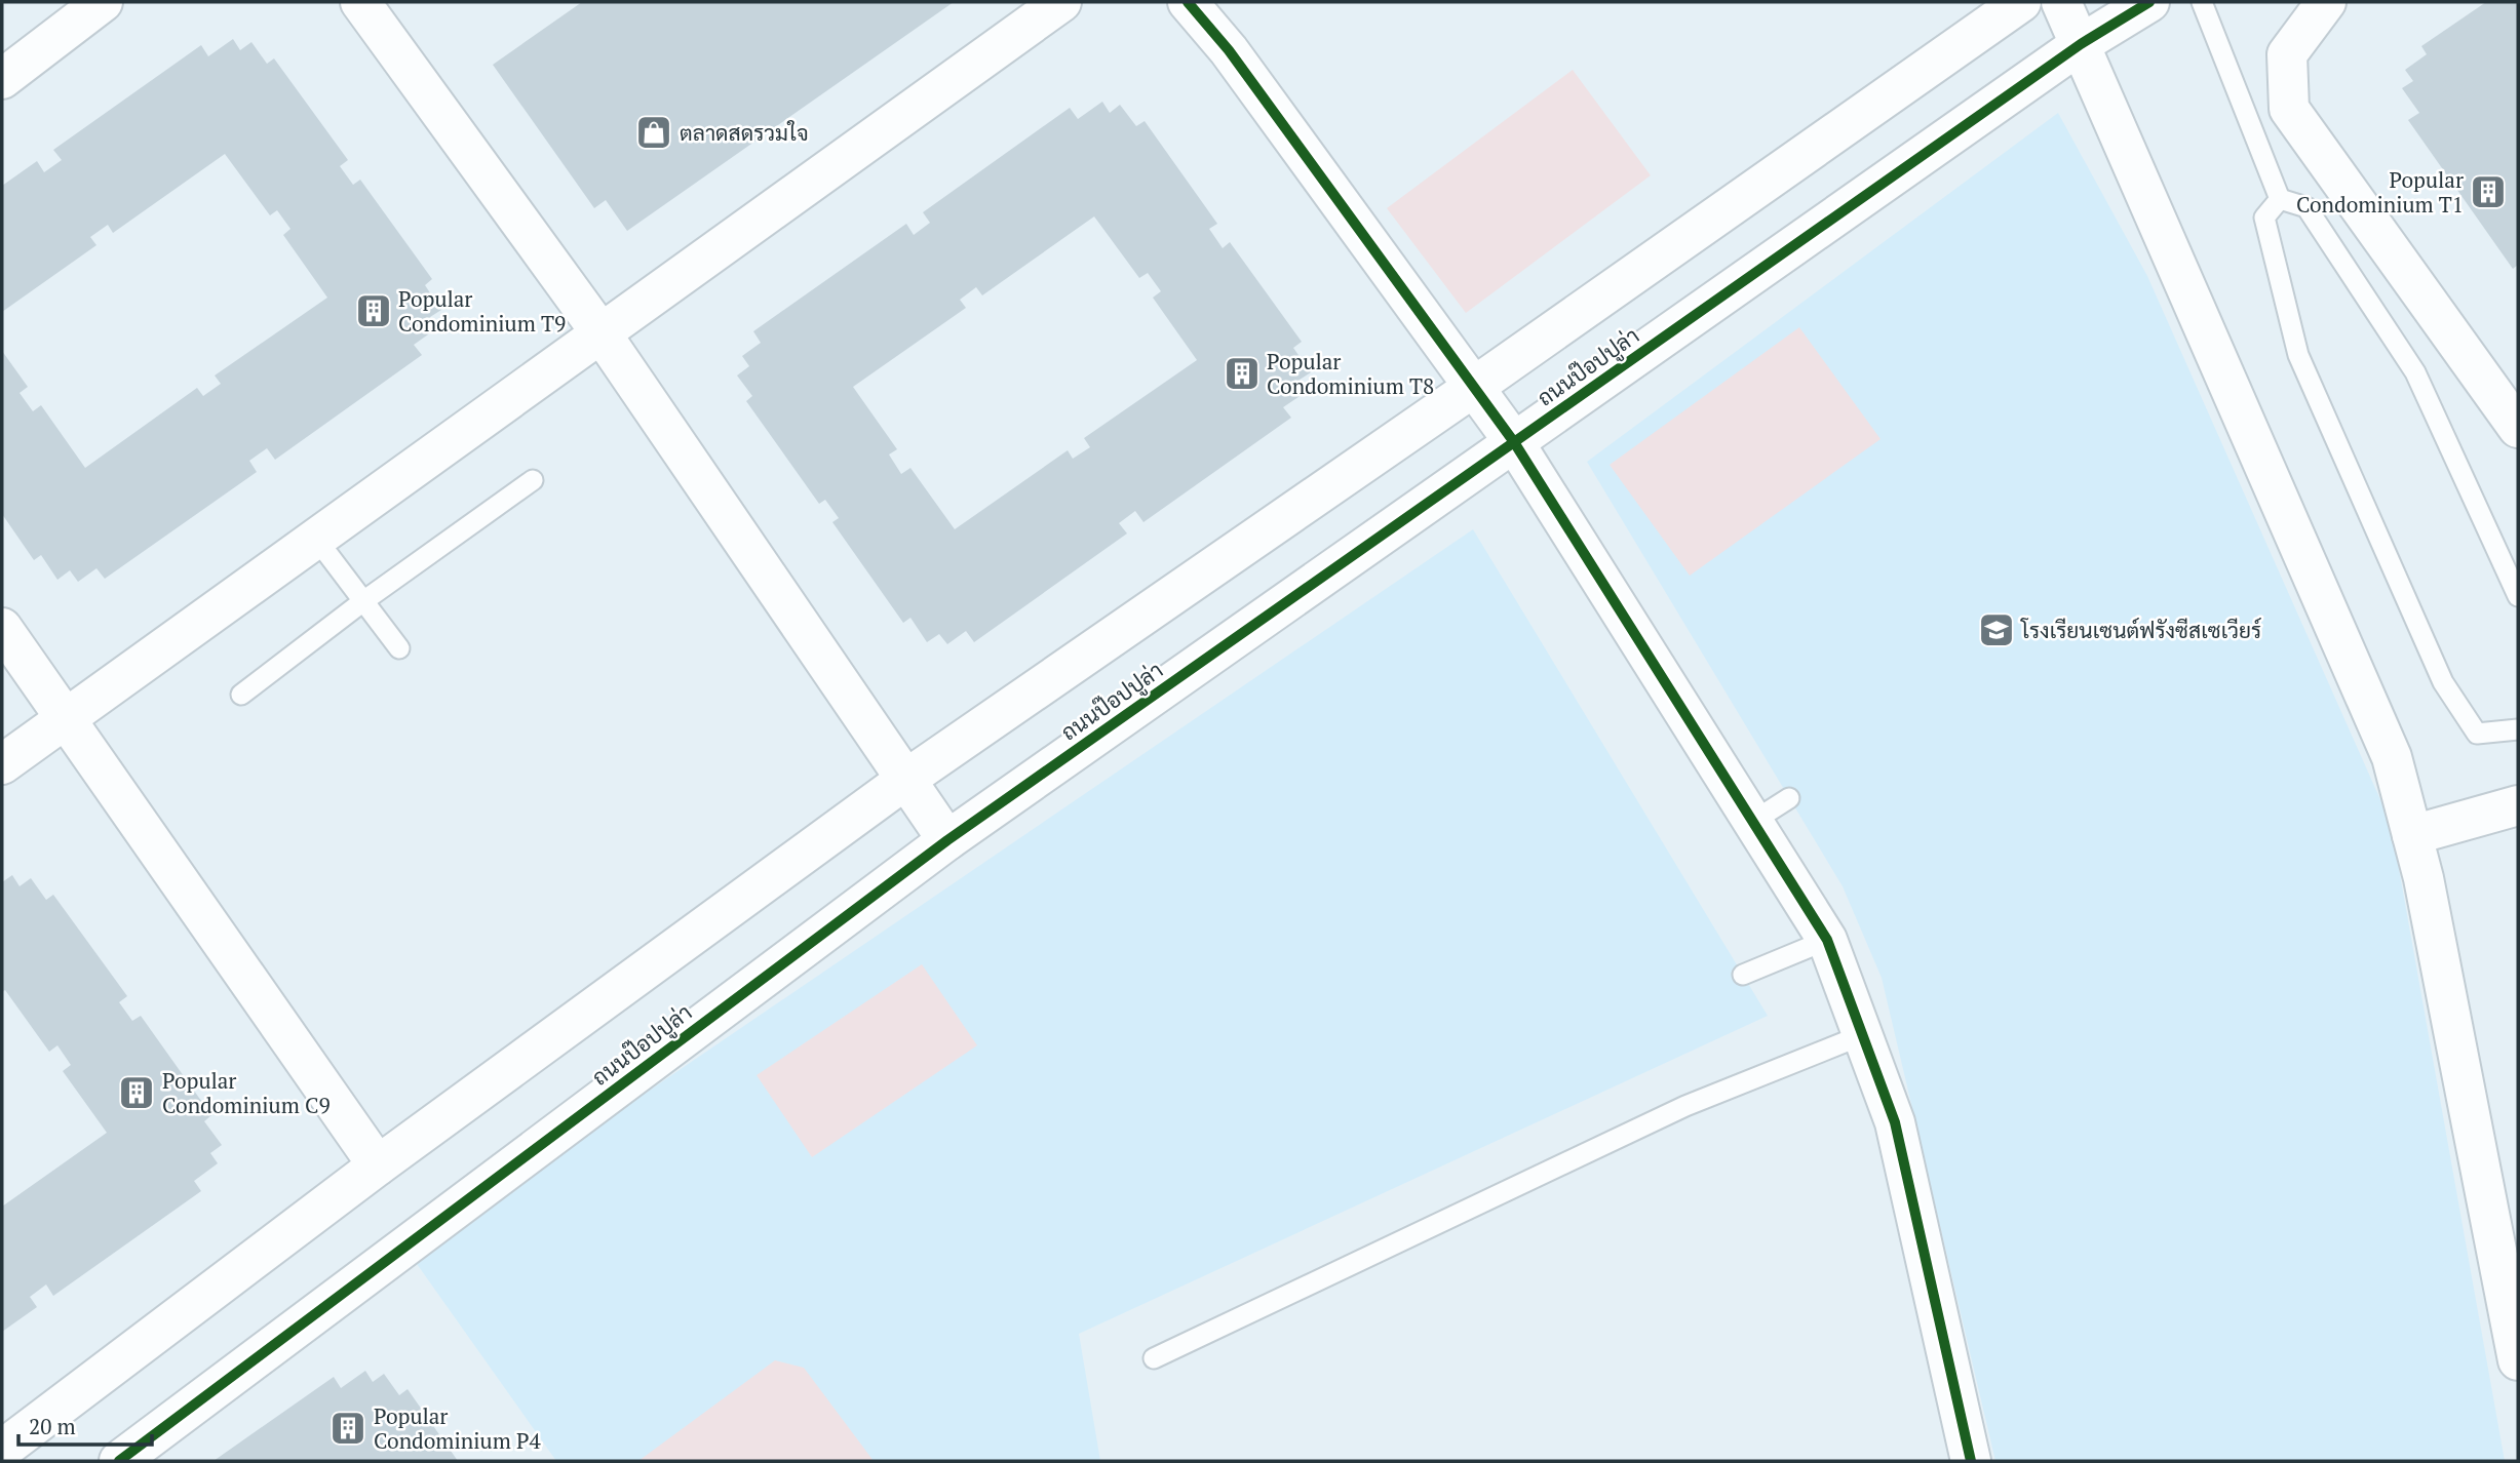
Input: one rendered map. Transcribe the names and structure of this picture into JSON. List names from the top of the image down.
{
  "streets": {
    "street": ["ถนนป๊อปปูล่า"]
  },
  "places": {
    "shop": ["ตลาดสดรวมใจ"],
    "building": [
      "Popular Condominium T1",
      "Popular Condominium T9",
      "Popular Condominium T8",
      "Popular Condominium C9",
      "Popular Condominium P4"
    ],
    "school or university": ["โรงเรียนเซนต์ฟรังซีสเซเวียร์"]
  },
  "scale_bar": "20 m"
}
